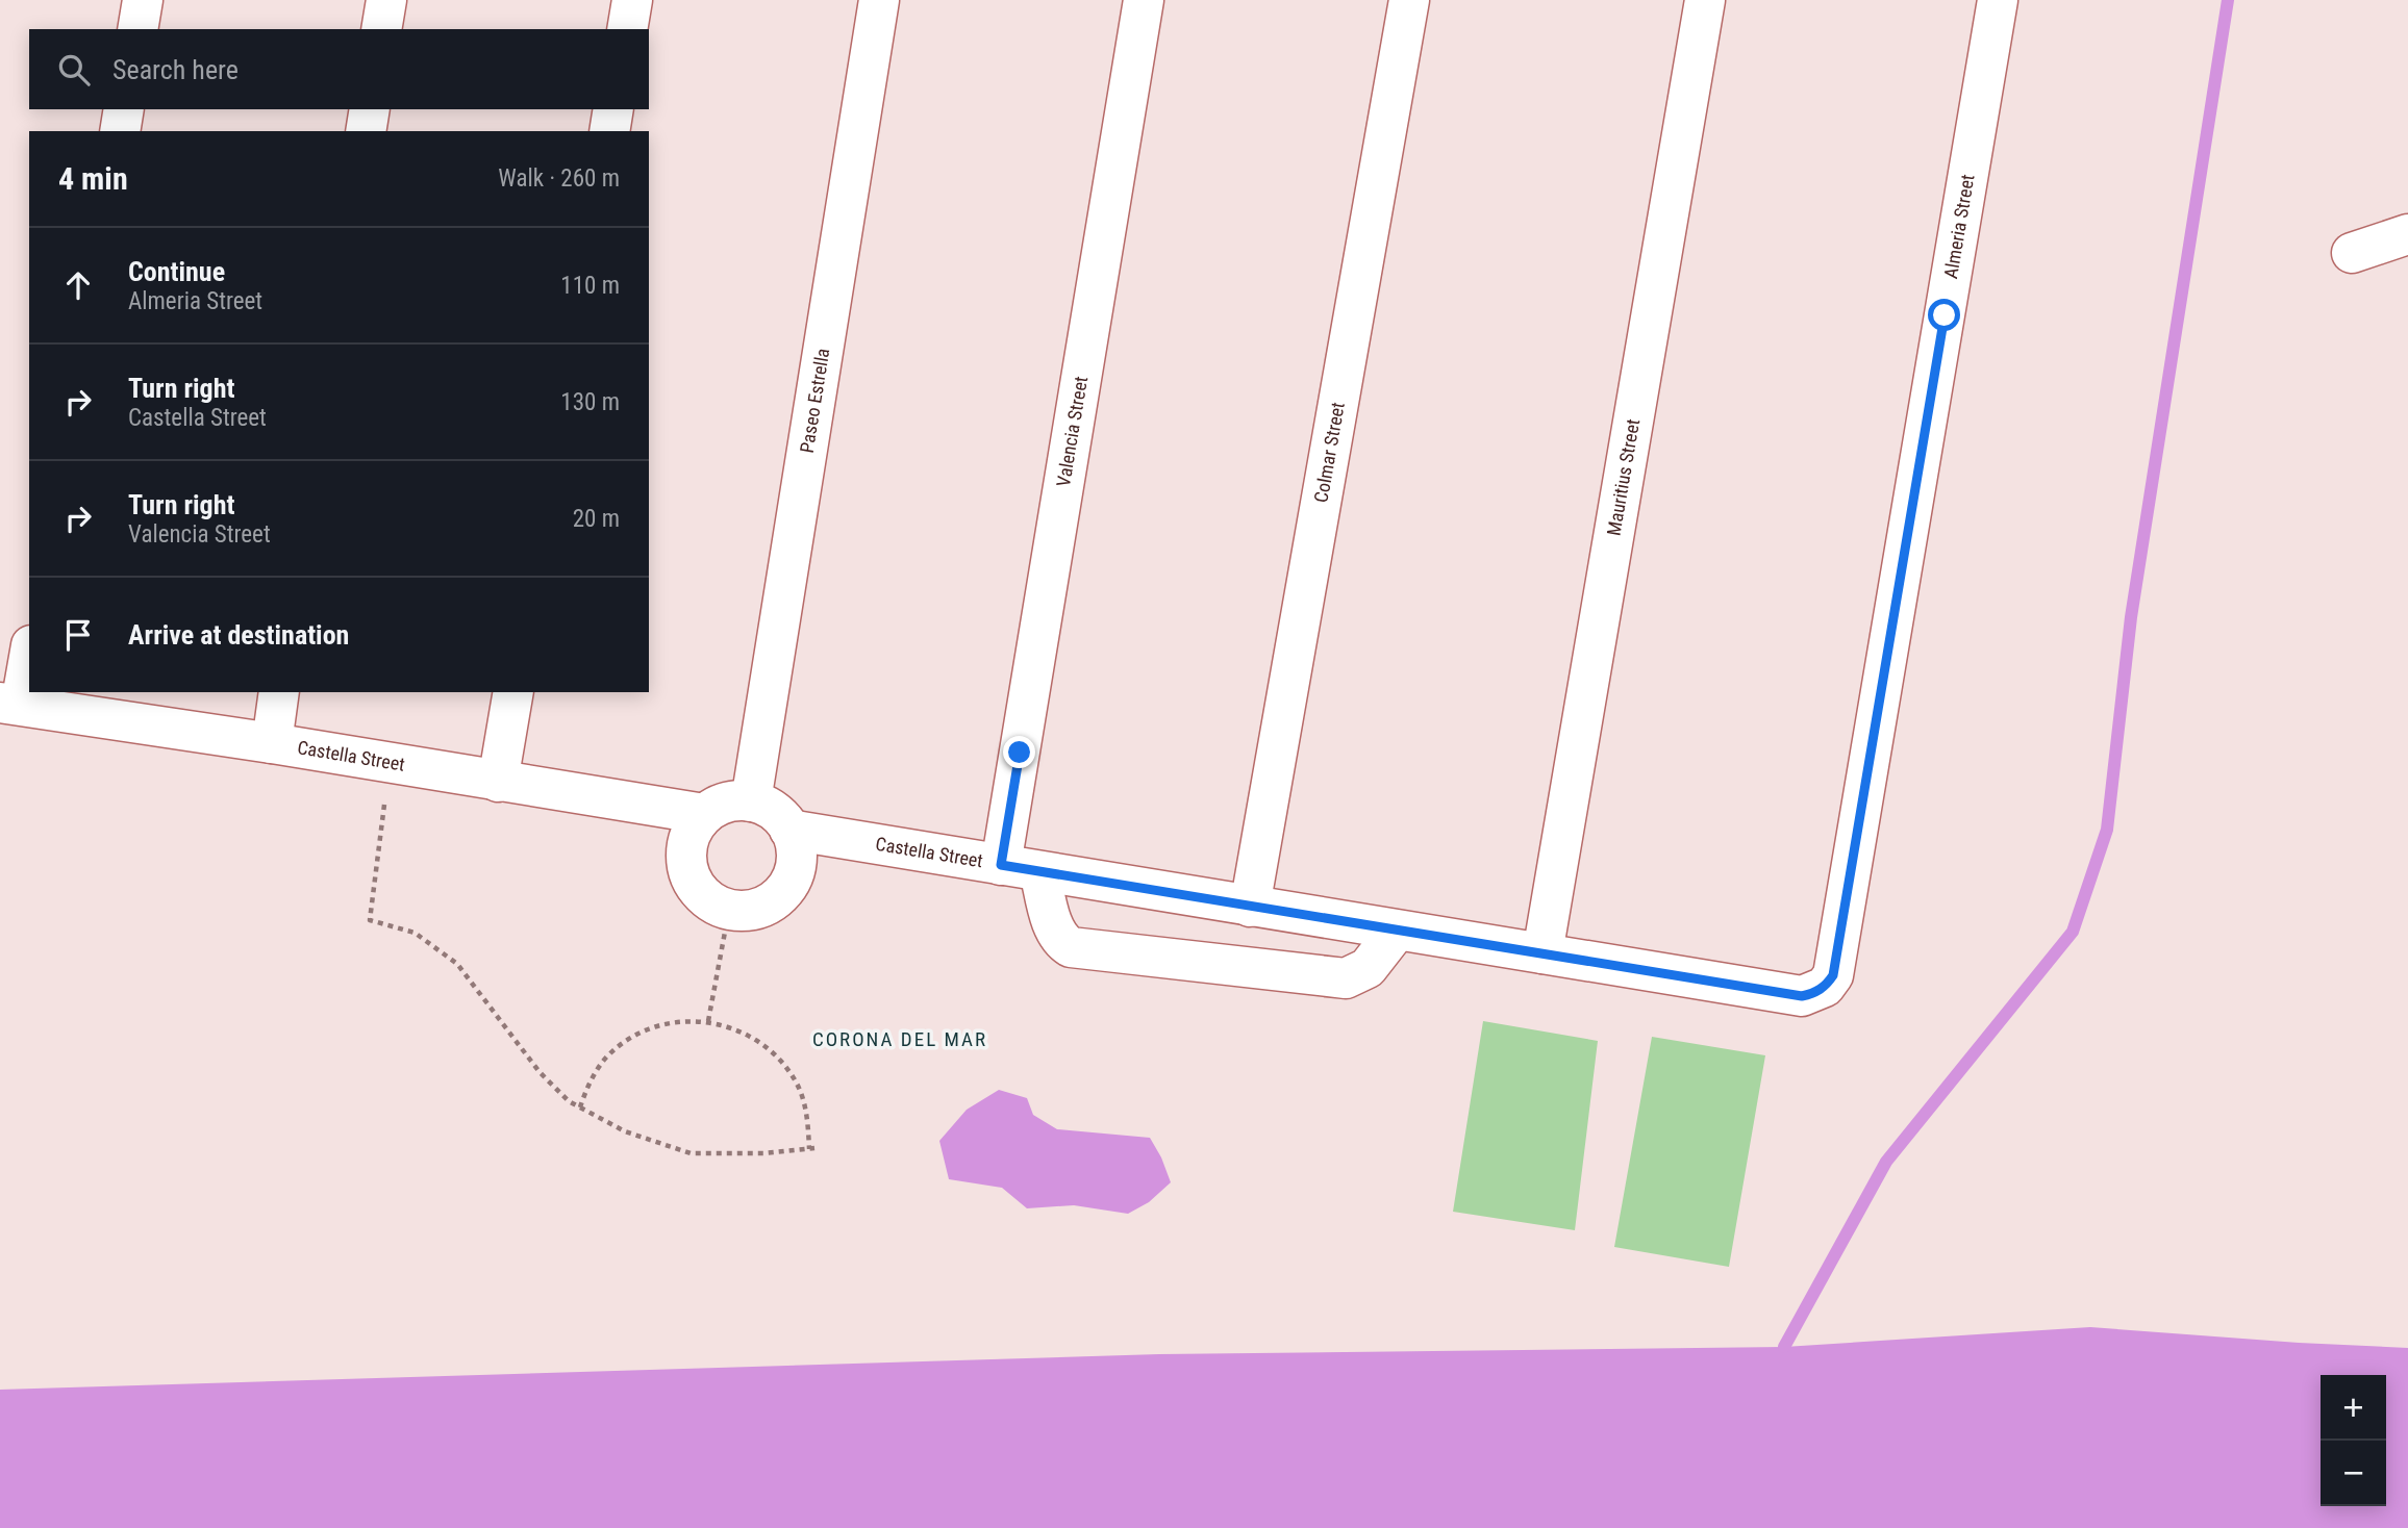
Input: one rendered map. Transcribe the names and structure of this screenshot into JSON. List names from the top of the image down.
{
  "streets": {
    "street": [
      "Almeria Street",
      "Paseo Estrella",
      "Valencia Street",
      "Colmar Street",
      "Mauritius Street",
      "Castella Street"
    ]
  },
  "crossings": [
    ["Almeria Street", "Castella Street"],
    ["Paseo Estrella", "Castella Street"],
    ["Valencia Street", "Castella Street"],
    ["Colmar Street", "Castella Street"],
    ["Mauritius Street", "Castella Street"]
  ],
  "districts": ["CORONA DEL MAR"],
  "page": {
    "search": "Search here",
    "heading": ["4 min", "Walk · 260 m"],
    "list": [
      ["Continue", "Almeria Street", "110 m"],
      ["Turn right", "Castella Street", "130 m"],
      ["Turn right", "Valencia Street", "20 m"],
      "Arrive at destination"
    ],
    "map_buttons": ["+", "−"]
  }
}
